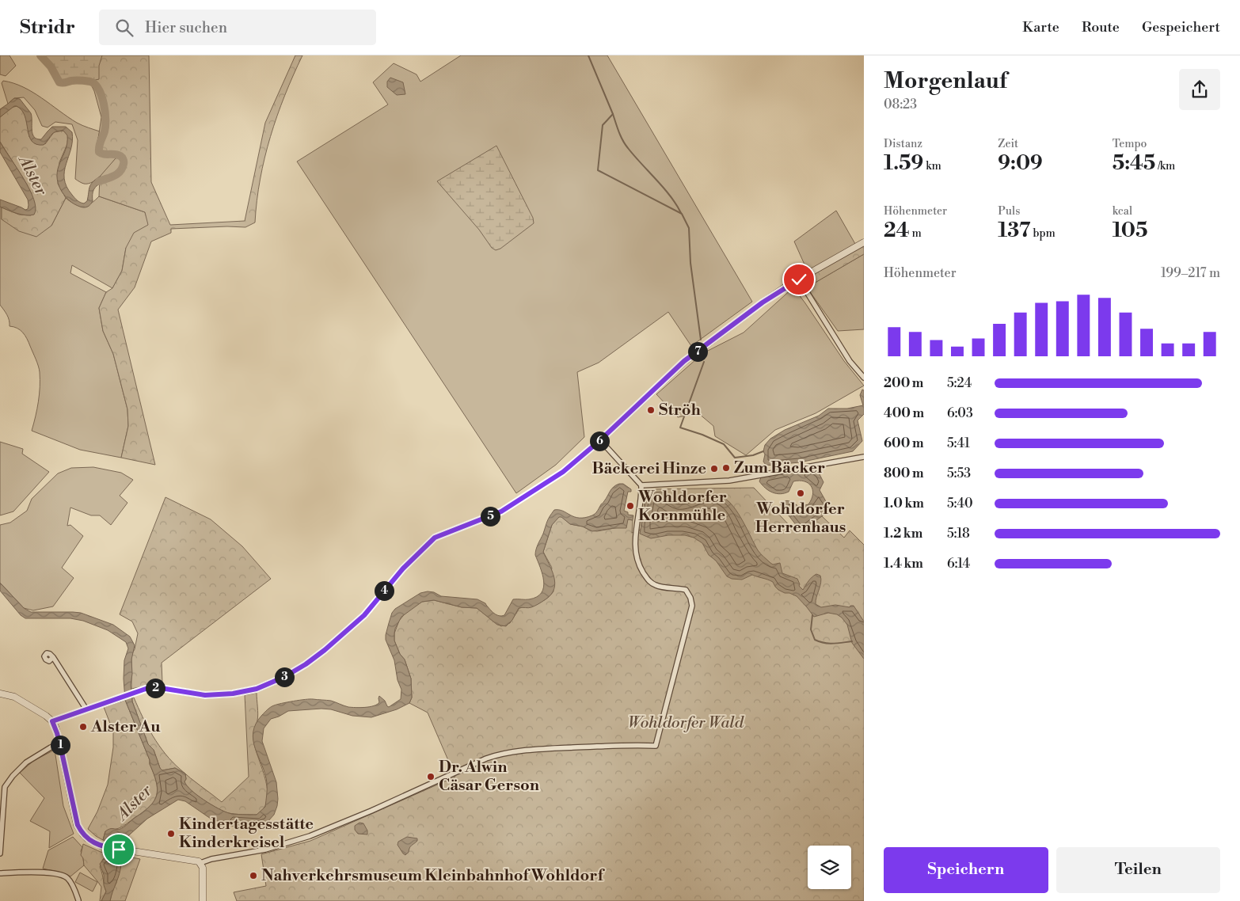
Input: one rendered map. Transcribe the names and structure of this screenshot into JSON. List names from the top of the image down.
{
  "water": ["Alster"],
  "parks": ["Wohldorfer Wald"],
  "places": [
    "Ströh",
    "Zum Bäcker",
    "Bäckerei Hinze",
    "Wohldorfer Herrenhaus",
    "Wohldorfer Kornmühle",
    "Alster Au",
    "Dr. Alwin Cäsar Gerson",
    "Kindertagesstätte Kinderkreisel",
    "Nahverkehrsmuseum Kleinbahnhof Wohldorf"
  ],
  "page": {
    "header": "Stridr",
    "search": "Hier suchen",
    "nav": ["Karte", "Route", "Gespeichert"],
    "heading": ["Morgenlauf", "08:23"],
    "stats": [
      ["Distanz", "1.59 km"],
      ["Zeit", "9:09"],
      ["Tempo", "5:45 /km"],
      ["Höhenmeter", "24 m"],
      ["Puls", "137 bpm"],
      ["kcal", "105"]
    ],
    "chart": ["Höhenmeter", "199–217 m"],
    "pins": [
      "7",
      "6",
      "5",
      "4",
      "3",
      "2",
      "1"
    ],
    "list": [
      {
        "name": "200 m",
        "note": "5:24"
      },
      {
        "name": "400 m",
        "note": "6:03"
      },
      {
        "name": "600 m",
        "note": "5:41"
      },
      {
        "name": "800 m",
        "note": "5:53"
      },
      {
        "name": "1.0 km",
        "note": "5:40"
      },
      {
        "name": "1.2 km",
        "note": "5:18"
      },
      {
        "name": "1.4 km",
        "note": "6:14"
      }
    ],
    "buttons": ["Speichern", "Teilen"]
  }
}
